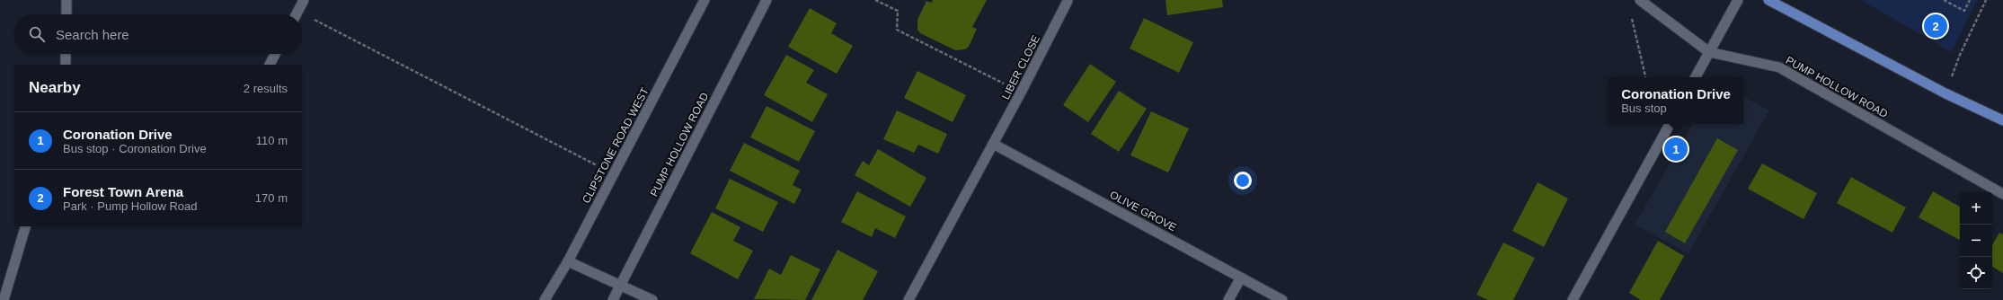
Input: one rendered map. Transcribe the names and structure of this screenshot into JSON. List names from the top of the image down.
{
  "streets": {
    "street": [
      "LIBER CLOSE",
      "PUMP HOLLOW ROAD",
      "CLIPSTONE ROAD WEST",
      "OLIVE GROVE"
    ]
  },
  "crossings": [
    ["LIBER CLOSE", "OLIVE GROVE"]
  ],
  "page": {
    "pins": ["2", "1"],
    "search": "Search here",
    "heading": ["Nearby", "2 results"],
    "popup": ["Coronation Drive", "Bus stop"],
    "list": [
      {
        "mark": "1",
        "name": "Coronation Drive",
        "note": "Bus stop · Coronation Drive",
        "value": "110 m"
      },
      {
        "mark": "2",
        "name": "Forest Town Arena",
        "note": "Park · Pump Hollow Road",
        "value": "170 m"
      }
    ],
    "map_buttons": ["+", "−"]
  }
}
